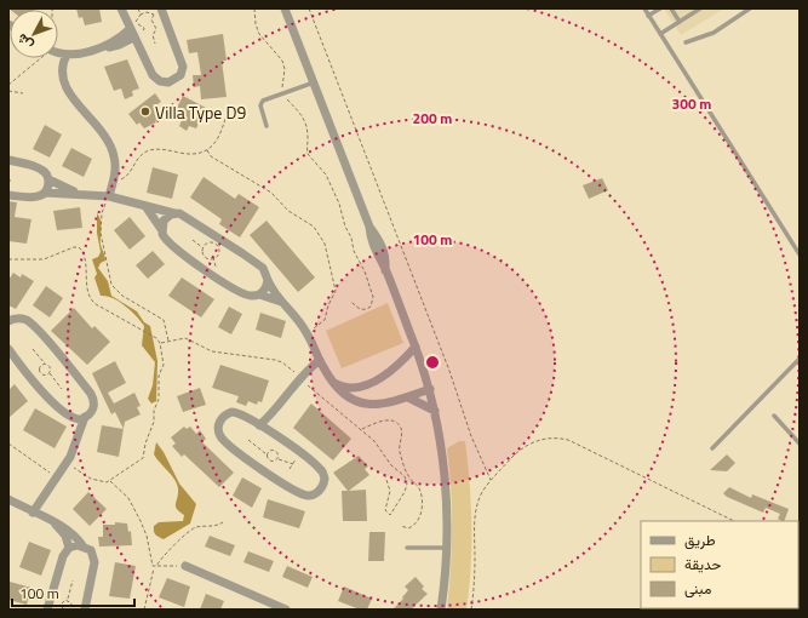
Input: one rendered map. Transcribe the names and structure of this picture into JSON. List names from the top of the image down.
{
  "places": ["Villa Type D9"],
  "legend": ["طريق", "حديقة", "مبنى"],
  "scale_bar": "100 m",
  "north": "bottom left",
  "rings": ["300 m", "200 m", "100 m"]
}
